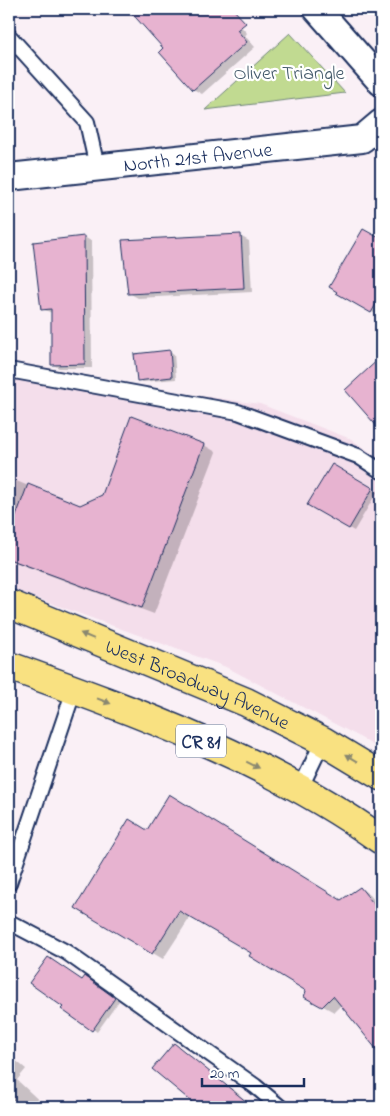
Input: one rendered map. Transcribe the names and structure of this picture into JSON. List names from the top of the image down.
{
  "streets": {
    "main road": ["West Broadway Avenue", "CR 81"],
    "street": ["North 21st Avenue"]
  },
  "parks": ["Oliver Triangle"],
  "scale_bar": "20 m"
}
